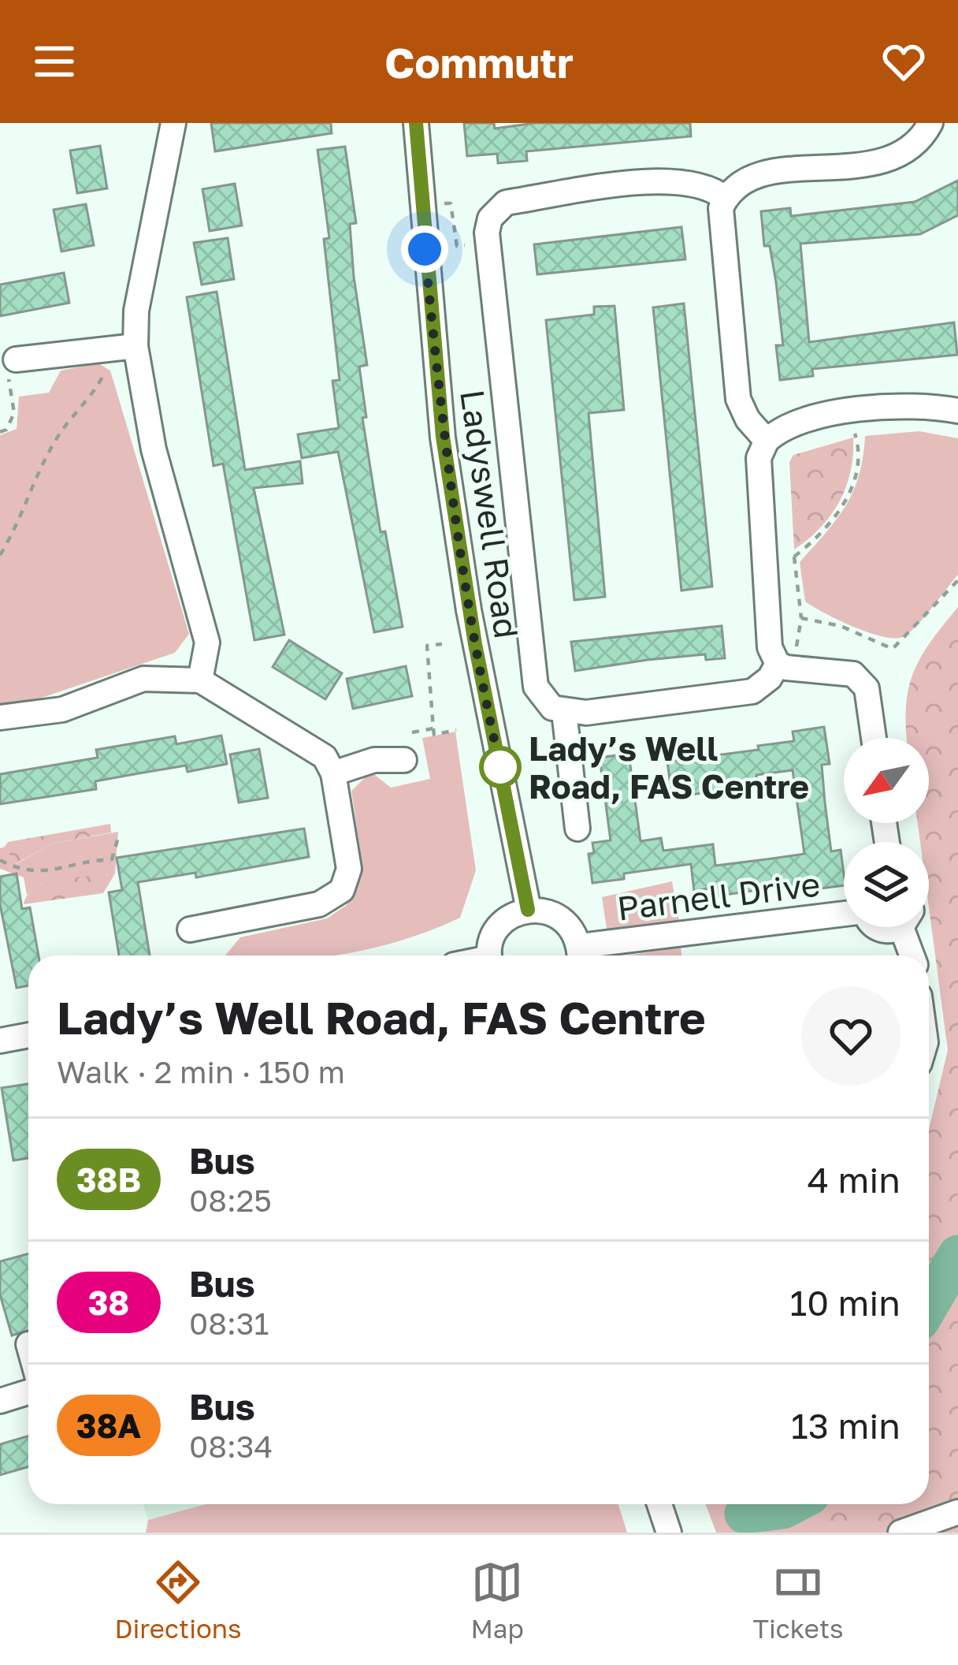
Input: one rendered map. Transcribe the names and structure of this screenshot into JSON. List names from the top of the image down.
{
  "streets": {
    "street": ["Ladyswell Road", "Parnell Drive"]
  },
  "places": ["Lady’s Well Road, FAS Centre"],
  "lines": ["bus line 38B"],
  "north": "bottom left",
  "page": {
    "header": "Commutr",
    "heading": ["Lady’s Well Road, FAS Centre", "Walk · 2 min · 150 m"],
    "list": [
      {
        "mark": "38B",
        "name": "Bus",
        "note": "08:25",
        "value": "4 min"
      },
      {
        "mark": "38",
        "name": "Bus",
        "note": "08:31",
        "value": "10 min"
      },
      {
        "mark": "38A",
        "name": "Bus",
        "note": "08:34",
        "value": "13 min"
      }
    ],
    "tabs": ["Directions", "Map", "Tickets"]
  }
}
